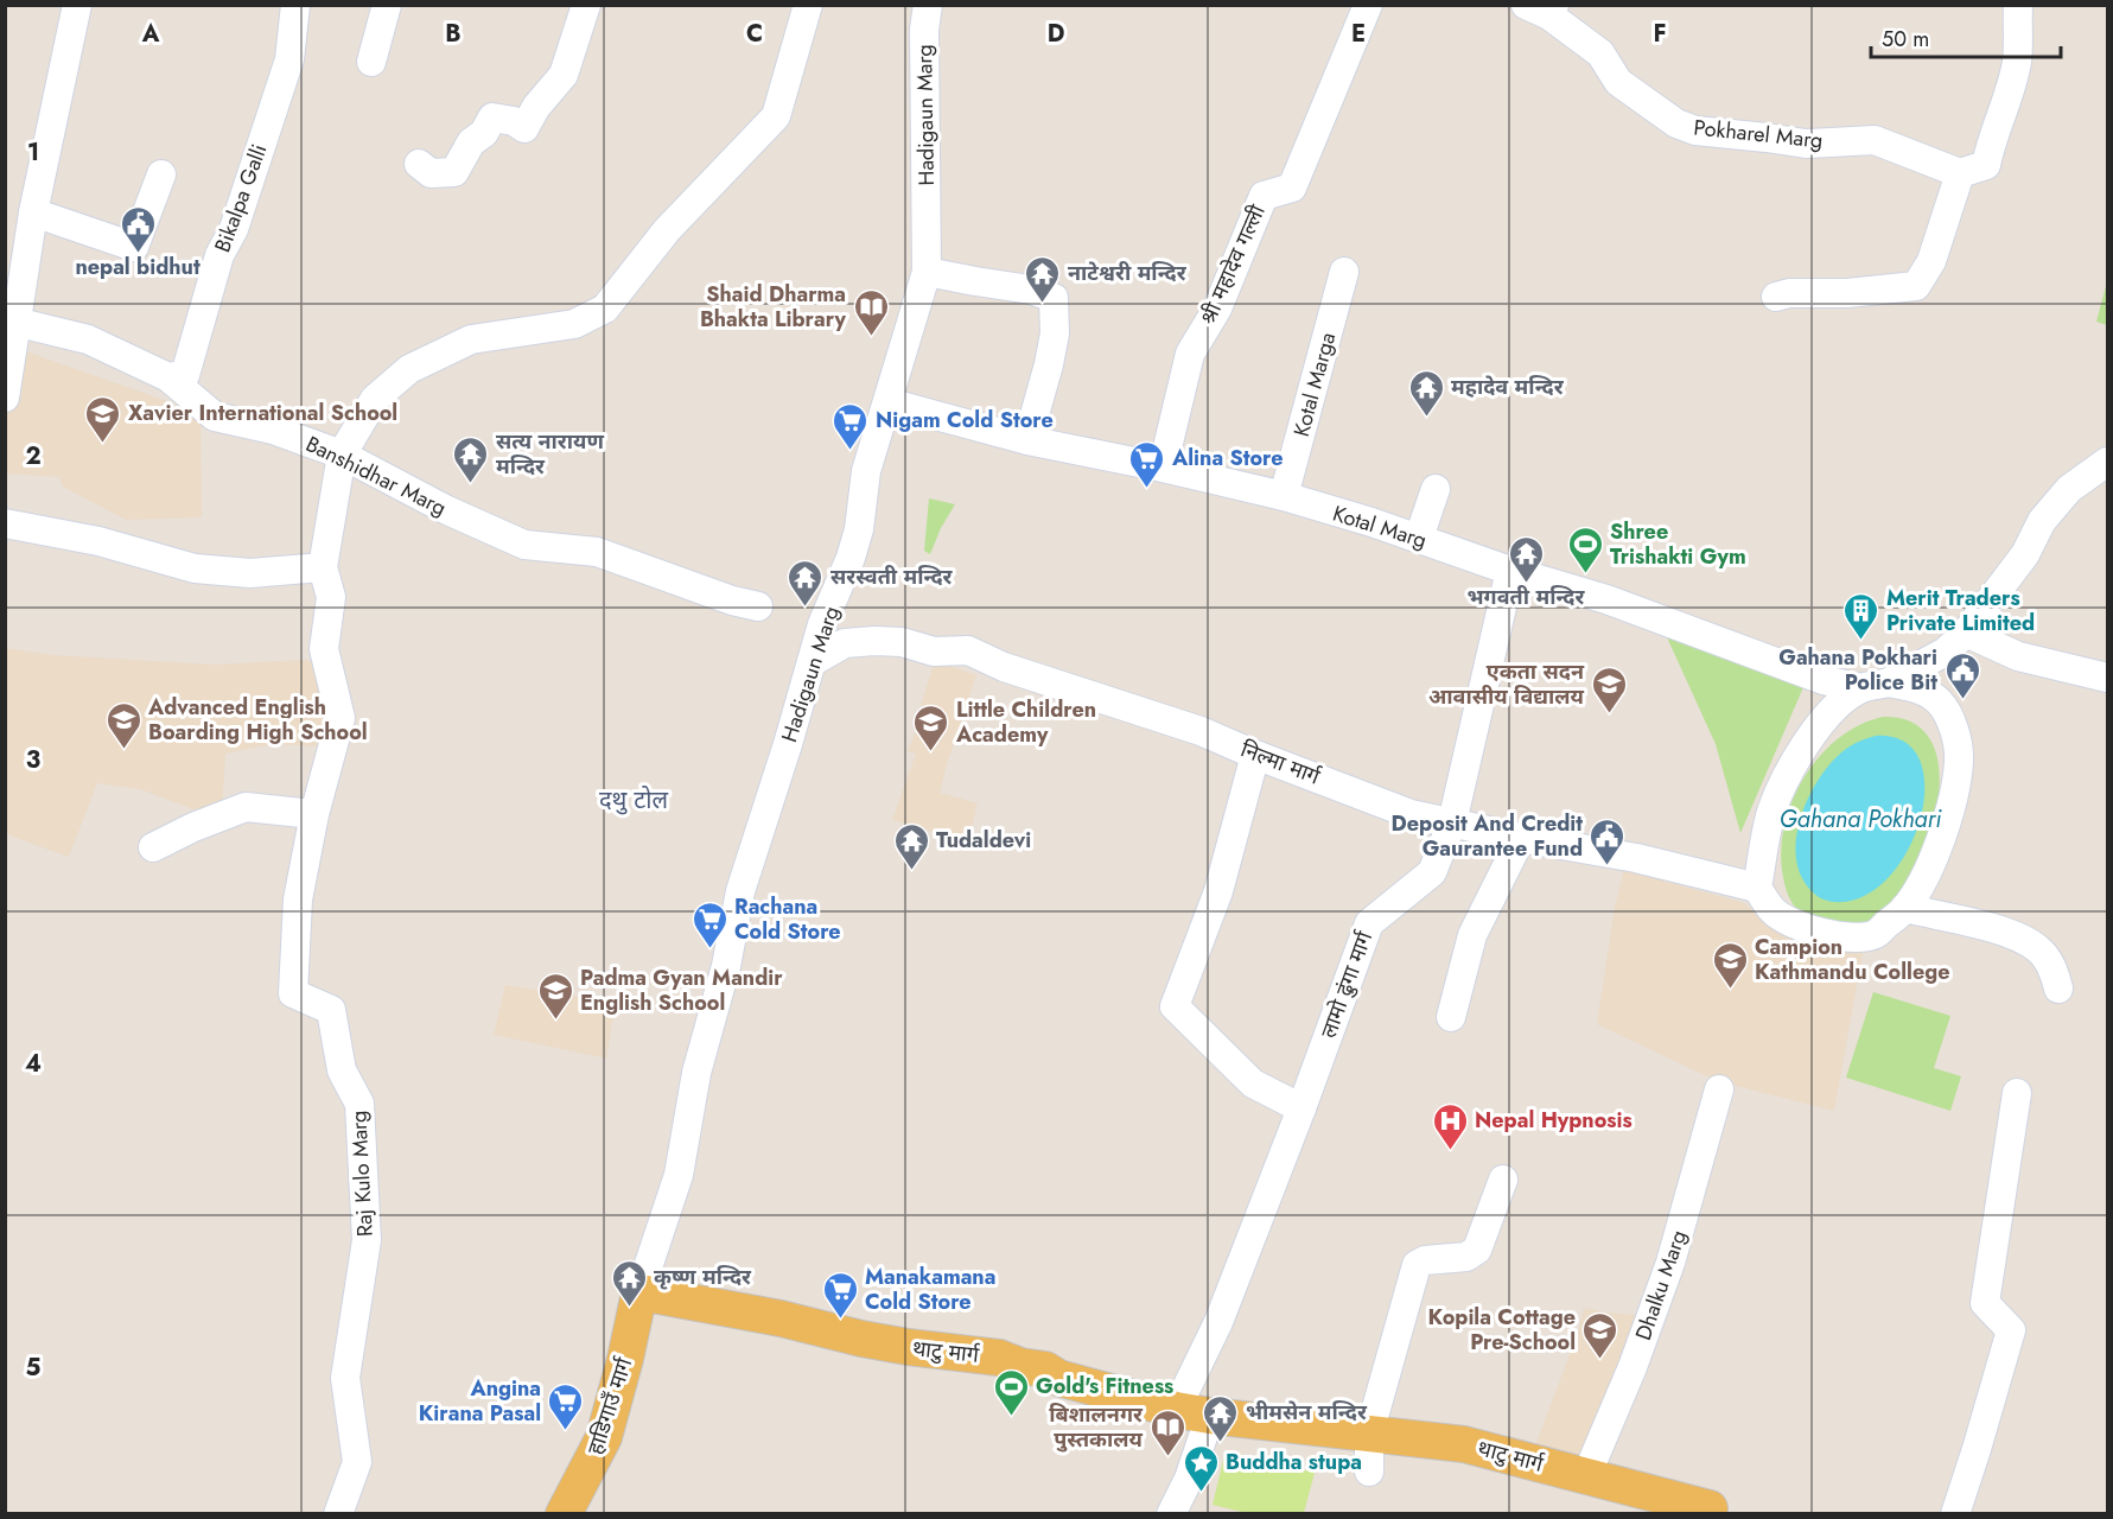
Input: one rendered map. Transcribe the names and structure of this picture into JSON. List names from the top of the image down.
{
  "streets": {
    "main road": ["थाटु मार्ग", "हाडिगाउँ मार्ग"],
    "street": [
      "Hadigaun Marg",
      "Pokharel Marg",
      "Bikalpa Galli",
      "श्री महादेव गल्ली",
      "Kotal Marga",
      "Banshidhar Marg",
      "Kotal Marg",
      "निल्मा मार्ग",
      "लामो ढुंगा मार्ग",
      "Raj Kulo Marg",
      "Dhalku Marg"
    ]
  },
  "crossings": [
    ["Hadigaun Marg", "Kotal Marg"],
    ["Hadigaun Marg", "निल्मा मार्ग"],
    ["Hadigaun Marg", "थाटु मार्ग"],
    ["Hadigaun Marg", "हाडिगाउँ मार्ग"],
    ["Bikalpa Galli", "Banshidhar Marg"],
    ["श्री महादेव गल्ली", "Kotal Marg"],
    ["Kotal Marga", "Kotal Marg"],
    ["Kotal Marg", "निल्मा मार्ग"],
    ["Kotal Marg", "लामो ढुंगा मार्ग"],
    ["निल्मा मार्ग", "लामो ढुंगा मार्ग"],
    ["लामो ढुंगा मार्ग", "थाटु मार्ग"],
    ["Dhalku Marg", "थाटु मार्ग"],
    ["थाटु मार्ग", "हाडिगाउँ मार्ग"]
  ],
  "districts": ["दथु टोल"],
  "water": ["Gahana Pokhari"],
  "places": {
    "public building": ["nepal bidhut", "Gahana Pokhari Police Bit", "Deposit And Credit Gaurantee Fund"],
    "temple": [
      "नाटेश्वरी मन्दिर",
      "महादेव मन्दिर",
      "सत्य नारायण मन्दिर",
      "भगवती मन्दिर",
      "सरस्वती मन्दिर",
      "Tudaldevi",
      "कृष्ण मन्दिर",
      "भीमसेन मन्दिर"
    ],
    "library": ["Shaid Dharma Bhakta Library", "बिशालनगर पुस्तकालय"],
    "school or university": [
      "Xavier International School",
      "एकता सदन आवासीय विद्यालय",
      "Advanced English Boarding High School",
      "Little Children Academy",
      "Campion Kathmandu College",
      "Padma Gyan Mandir English School",
      "Kopila Cottage Pre-School"
    ],
    "supermarket": [
      "Nigam Cold Store",
      "Alina Store",
      "Rachana Cold Store",
      "Manakamana Cold Store",
      "Angina Kirana Pasal"
    ],
    "sports": ["Shree Trishakti Gym", "Gold's Fitness"],
    "building": ["Merit Traders Private Limited"],
    "hospital": ["Nepal Hypnosis"],
    "place": ["Buddha stupa"]
  },
  "scale_bar": "50 m",
  "grid": {
    "columns": [
      "A",
      "B",
      "C",
      "D",
      "E",
      "F"
    ],
    "rows": [
      "1",
      "2",
      "3",
      "4",
      "5"
    ]
  }
}
